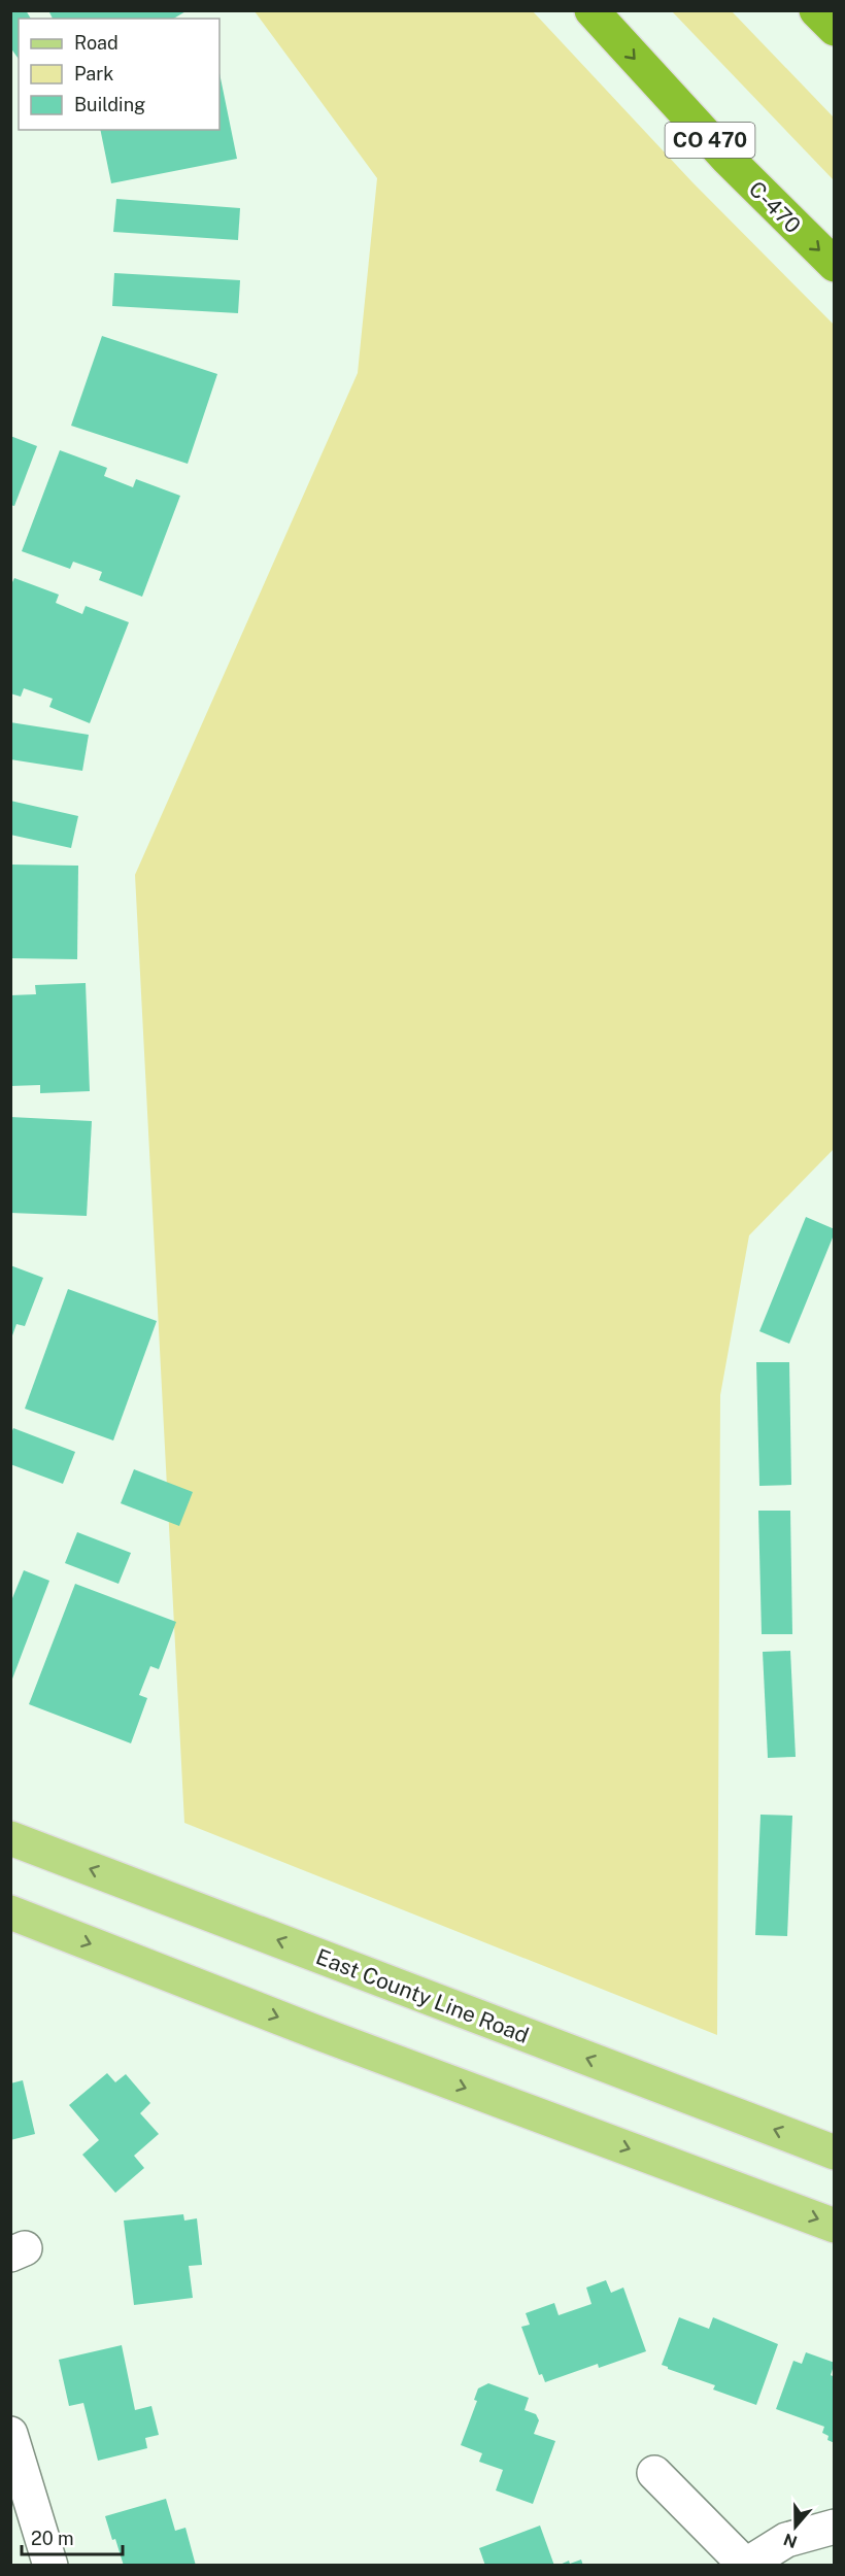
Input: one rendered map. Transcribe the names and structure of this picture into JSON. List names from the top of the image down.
{
  "streets": {
    "highway": ["CO 470", "C-470"],
    "main road": ["East County Line Road"]
  },
  "one_way": ["C-470"],
  "legend": ["Road", "Park", "Building"],
  "scale_bar": "20 m",
  "north": "bottom"
}
